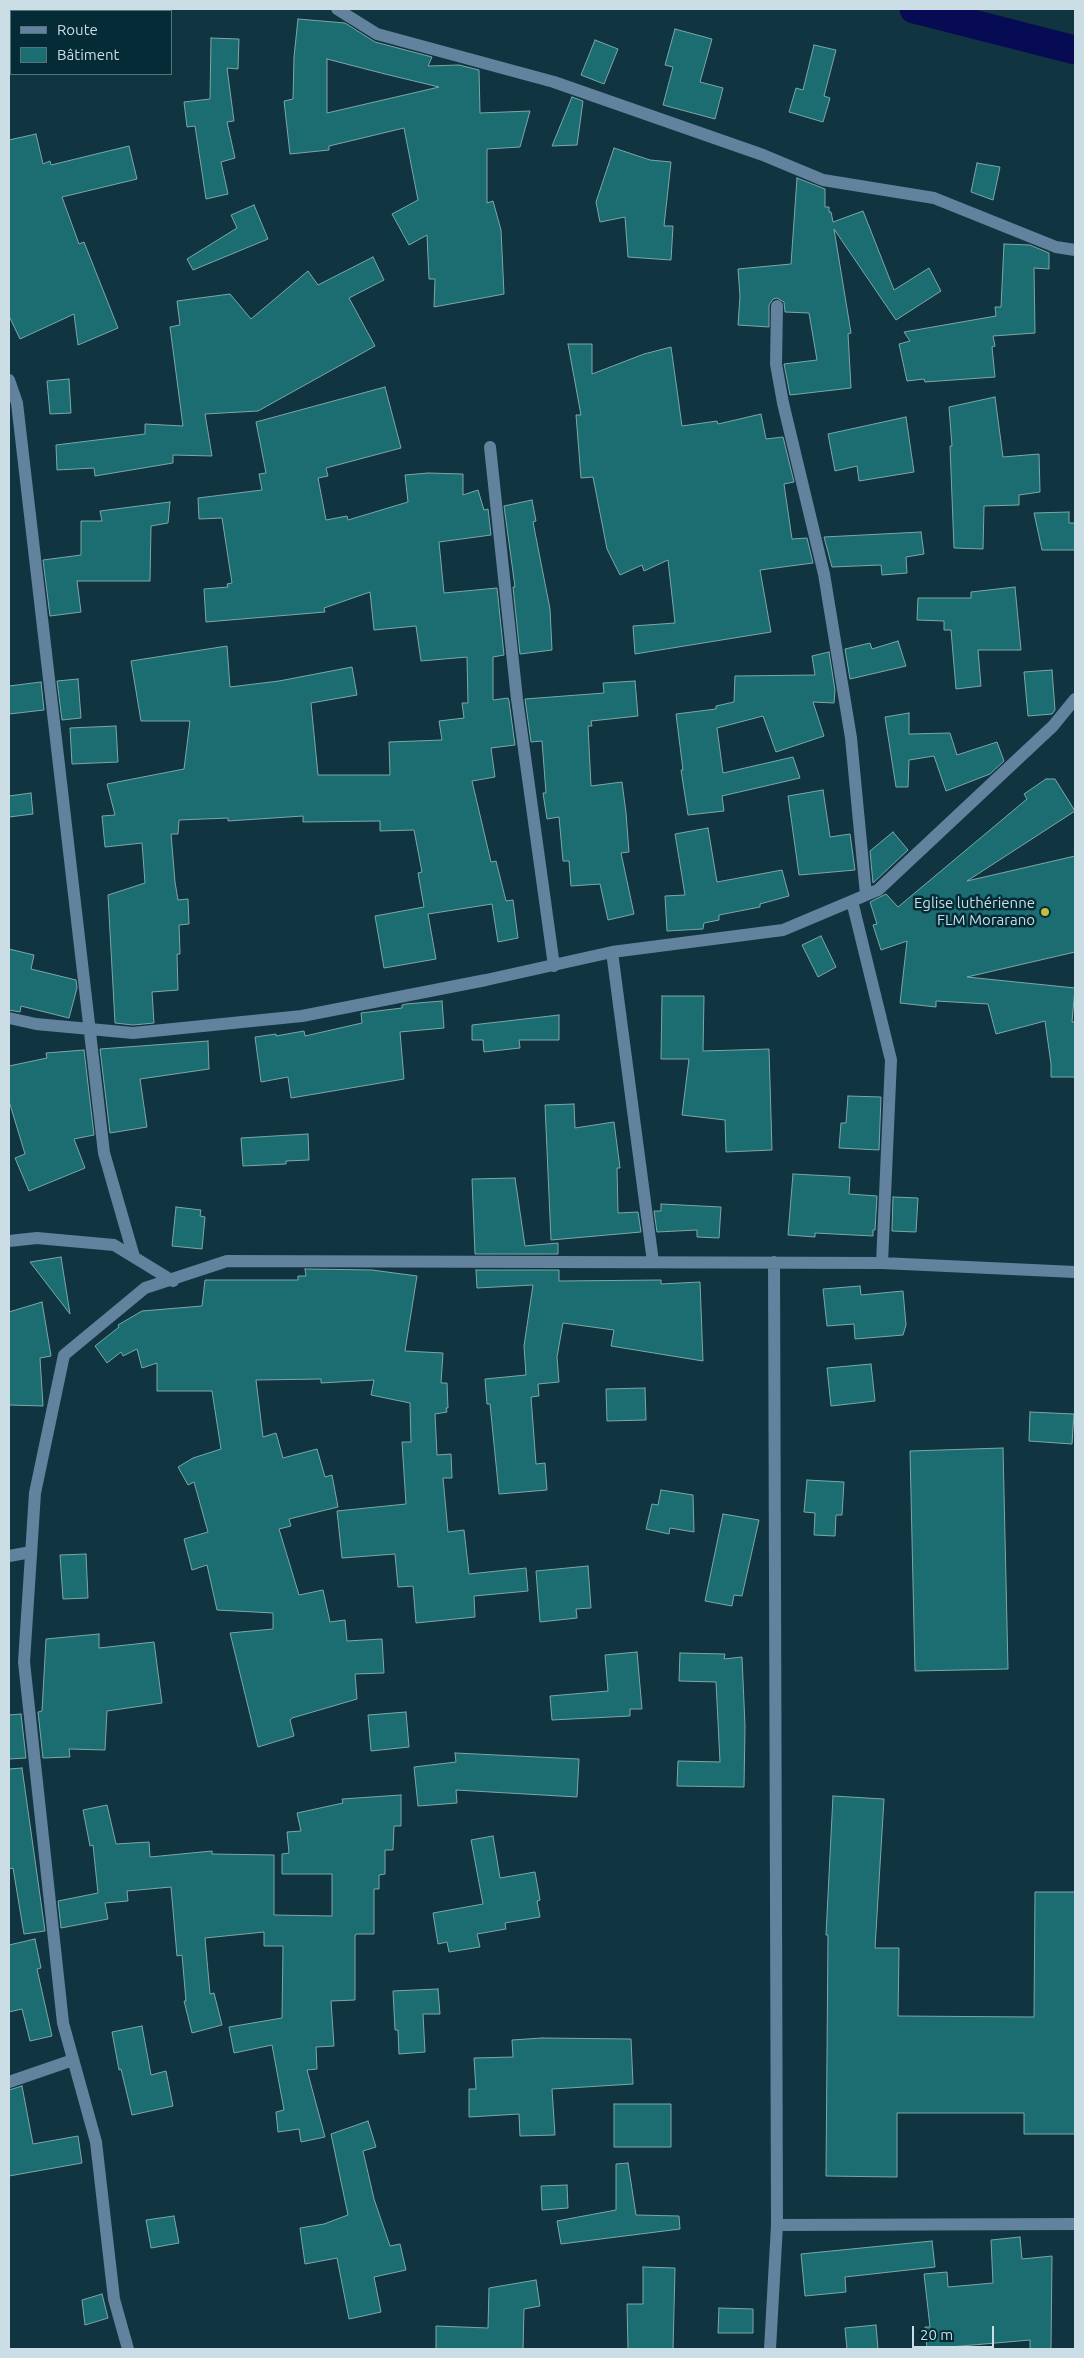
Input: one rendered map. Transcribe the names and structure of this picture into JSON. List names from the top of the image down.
{
  "places": ["Eglise luthérienne FLM Morarano"],
  "legend": ["Route", "Bâtiment"],
  "scale_bar": "20 m"
}
